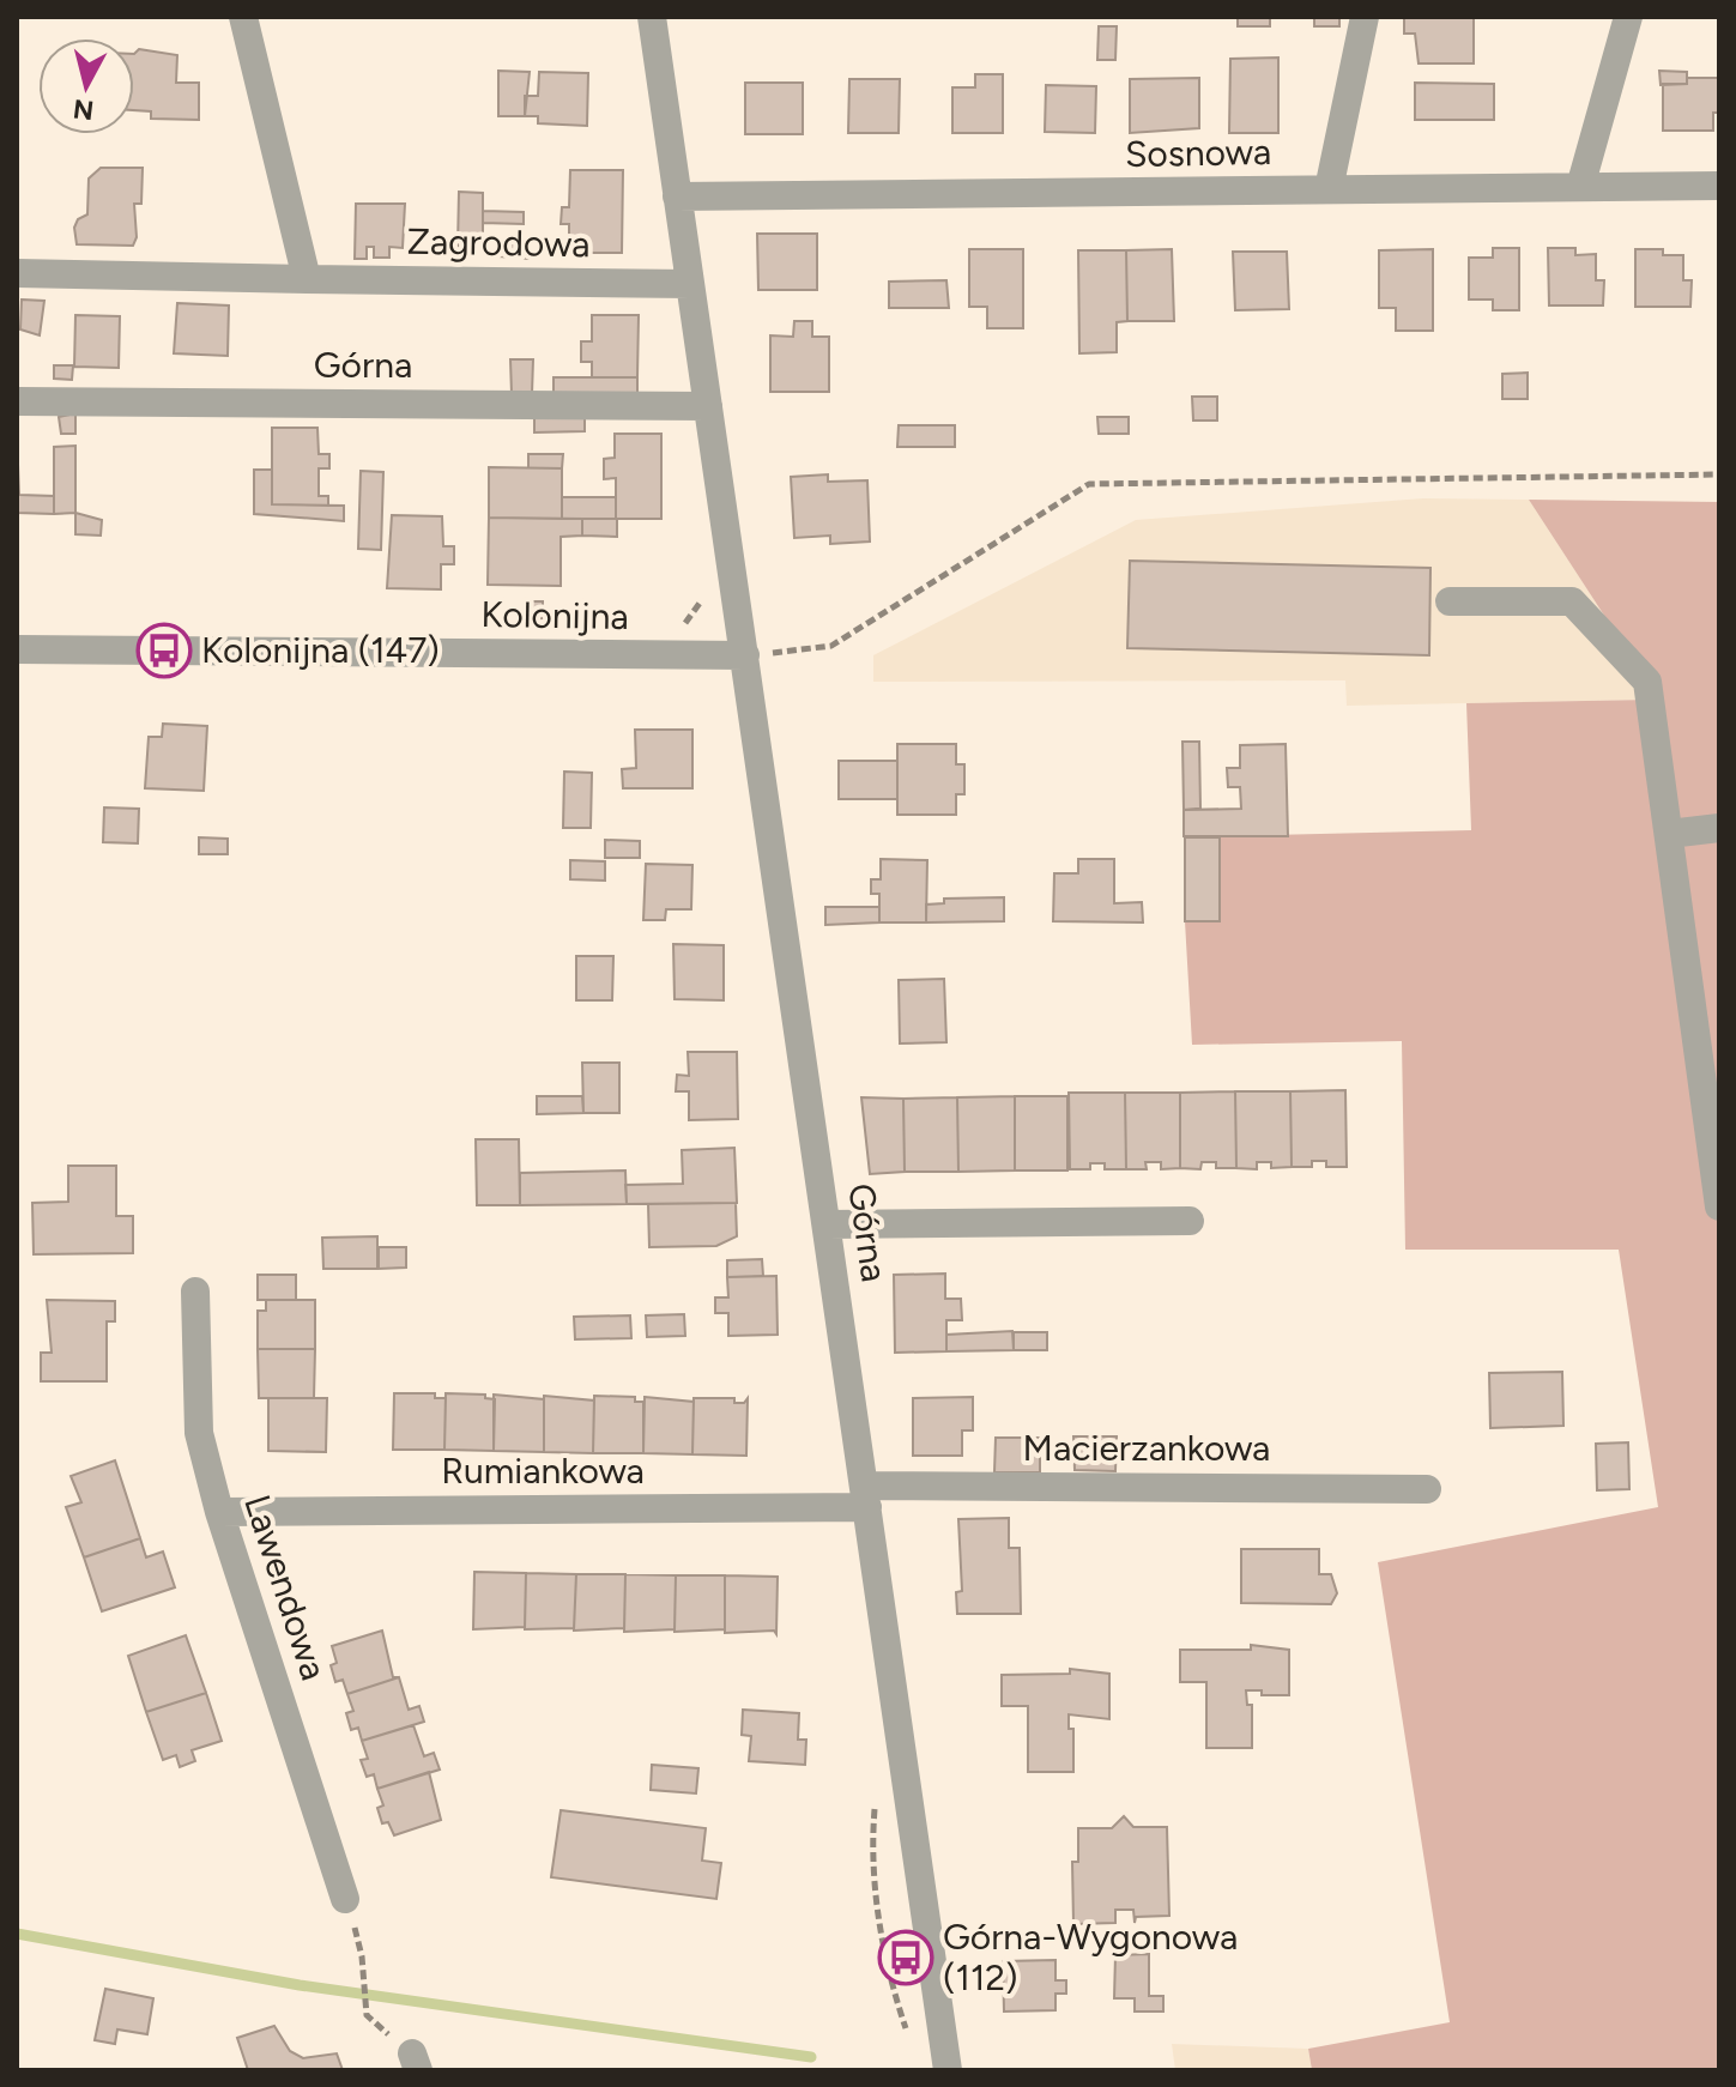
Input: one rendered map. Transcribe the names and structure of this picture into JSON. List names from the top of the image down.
{
  "streets": {
    "street": [
      "Sosnowa",
      "Zagrodowa",
      "Górna",
      "Kolonijna",
      "Macierzankowa",
      "Rumiankowa",
      "Lawendowa"
    ]
  },
  "crossings": [
    ["Sosnowa", "Górna"],
    ["Zagrodowa", "Górna"],
    ["Górna", "Kolonijna"],
    ["Górna", "Macierzankowa"],
    ["Górna", "Rumiankowa"],
    ["Macierzankowa", "Rumiankowa"],
    ["Rumiankowa", "Lawendowa"]
  ],
  "places": {
    "bus stop": ["Kolonijna (147)", "Górna-Wygonowa (112)"]
  },
  "north": "bottom"
}
